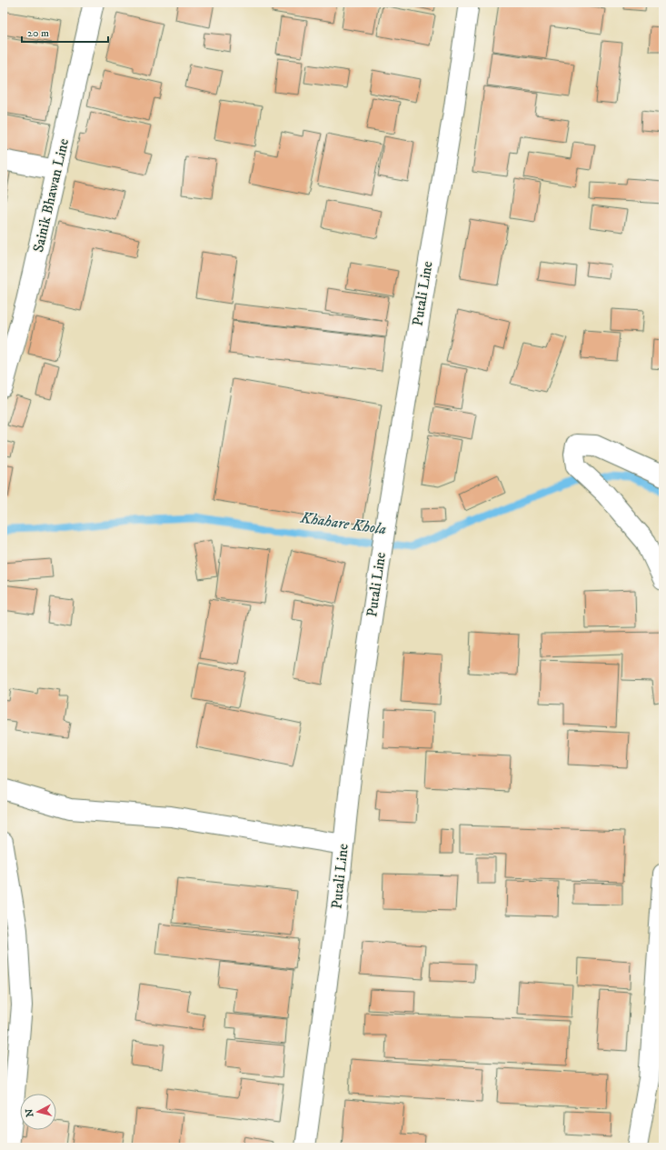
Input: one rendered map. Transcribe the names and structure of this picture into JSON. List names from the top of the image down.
{
  "streets": {
    "street": ["Sainik Bhawan Line", "Putali Line"]
  },
  "water": ["Khahare Khola"],
  "scale_bar": "20 m",
  "north": "left"
}
